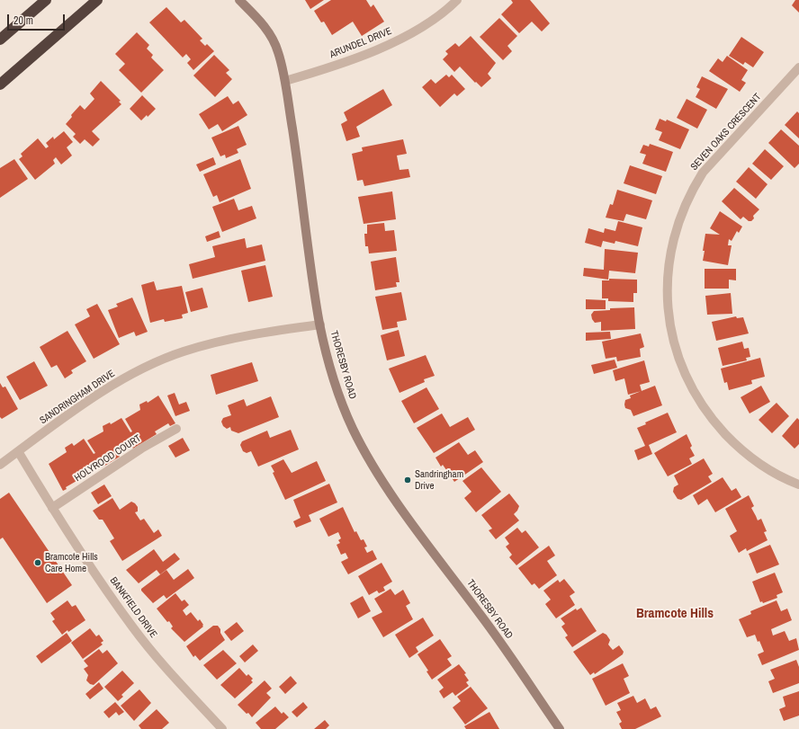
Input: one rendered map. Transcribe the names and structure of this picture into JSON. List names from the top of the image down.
{
  "streets": {
    "street": [
      "ARUNDEL DRIVE",
      "SEVEN OAKS CRESCENT",
      "THORESBY ROAD",
      "SANDRINGHAM DRIVE",
      "HOLYROOD COURT",
      "BANKFIELD DRIVE"
    ]
  },
  "crossings": [
    ["ARUNDEL DRIVE", "THORESBY ROAD"],
    ["THORESBY ROAD", "SANDRINGHAM DRIVE"],
    ["SANDRINGHAM DRIVE", "BANKFIELD DRIVE"],
    ["HOLYROOD COURT", "BANKFIELD DRIVE"]
  ],
  "districts": ["Bramcote Hills"],
  "places": ["Sandringham Drive", "Bramcote Hills Care Home"],
  "scale_bar": "20 m"
}
